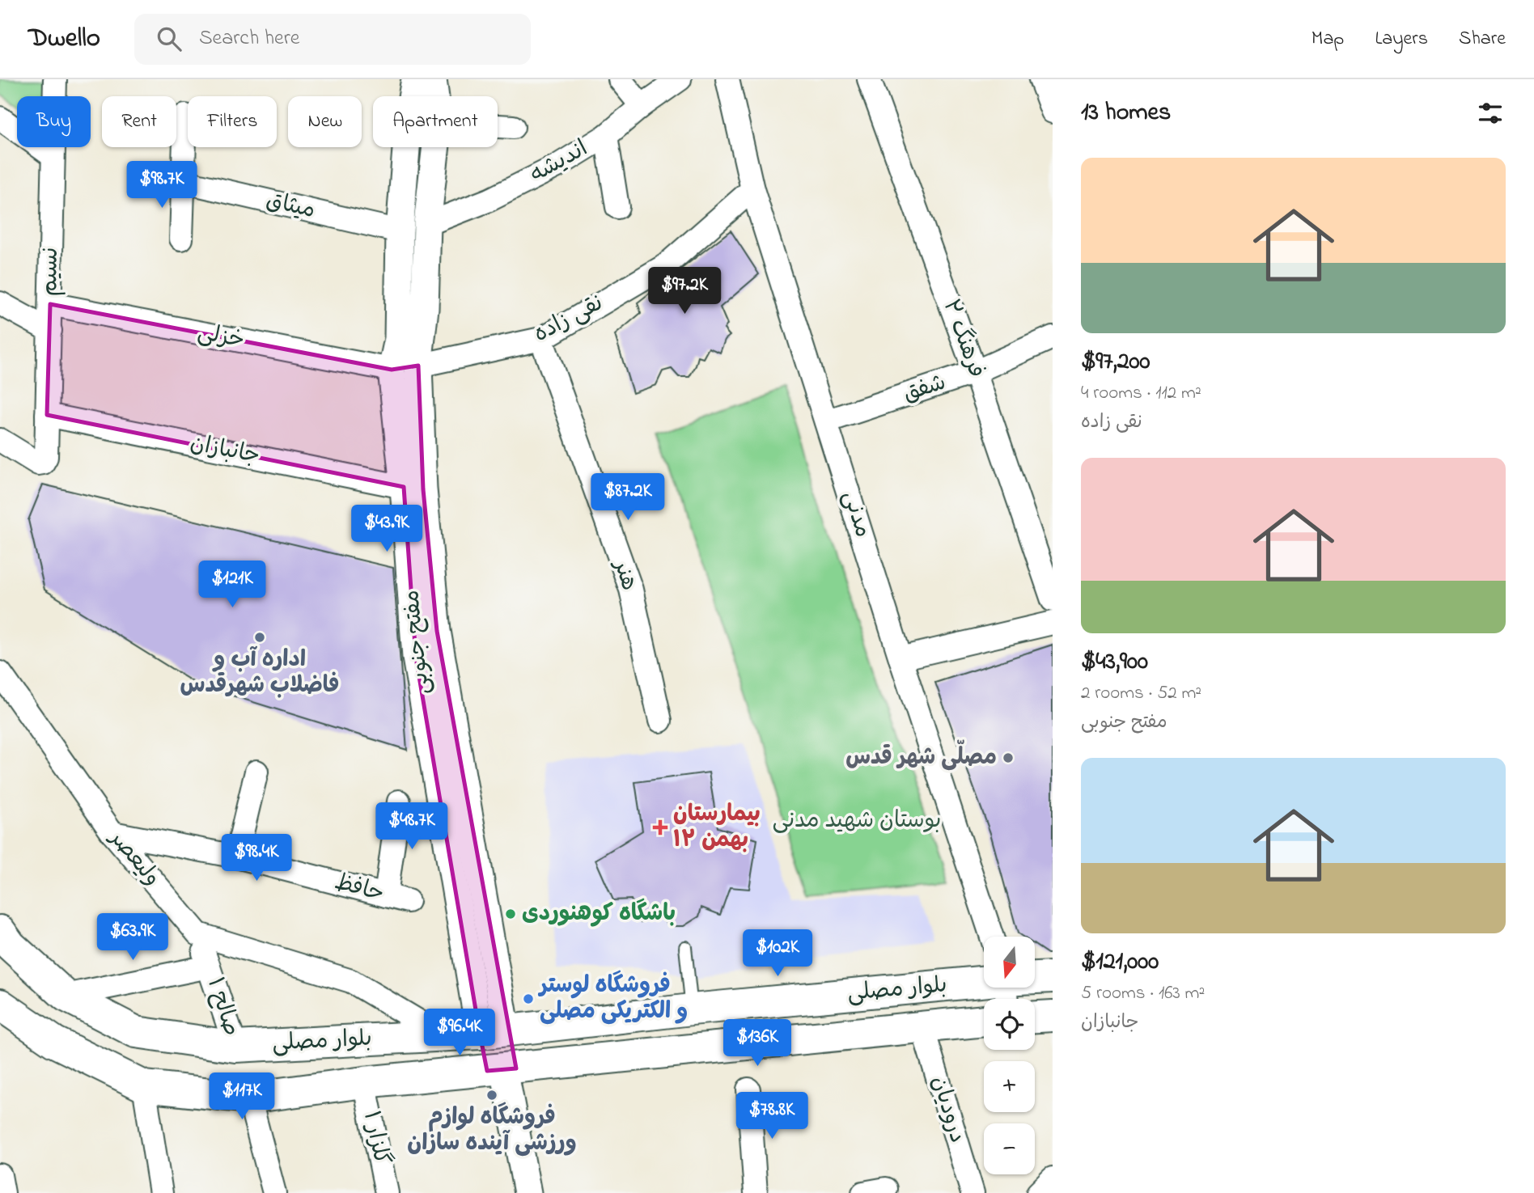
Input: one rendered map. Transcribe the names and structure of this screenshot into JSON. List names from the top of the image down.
{
  "streets": {
    "main road": ["بلوار مصلی"],
    "street": [
      "اندیشه",
      "میثاق",
      "نسیم",
      "نقی زاده",
      "خزلی",
      "فرهنگ ۲",
      "شفق",
      "جانبازان",
      "مدنی",
      "هنر",
      "مفتح جنوبی",
      "ولیعصر",
      "حافظ",
      "صالح ۱",
      "درودیان",
      "گلزار ۱"
    ]
  },
  "crossings": [
    ["اندیشه", "مفتح جنوبی"],
    ["میثاق", "مفتح جنوبی"],
    ["نسیم", "خزلی"],
    ["نسیم", "جانبازان"],
    ["نقی زاده", "مدنی"],
    ["نقی زاده", "هنر"],
    ["نقی زاده", "مفتح جنوبی"],
    ["خزلی", "مفتح جنوبی"],
    ["فرهنگ ۲", "شفق"],
    ["شفق", "مدنی"],
    ["جانبازان", "مفتح جنوبی"],
    ["مفتح جنوبی", "بلوار مصلی"],
    ["ولیعصر", "حافظ"],
    ["ولیعصر", "صالح ۱"],
    ["بلوار مصلی", "صالح ۱"],
    ["بلوار مصلی", "درودیان"],
    ["بلوار مصلی", "گلزار ۱"]
  ],
  "parks": ["بوستان شهید مدنی"],
  "places": {
    "other": [
      "اداره آب و فاضلاب شهرقدس",
      "مصلّی شهر قدس",
      "باشگاه کوهنوردی",
      "فروشگاه لوستر و الکتریکی مصلی",
      "فروشگاه لوازم ورزشی آینده سازان"
    ],
    "health": ["بیمارستان ۱۲ بهمن"]
  },
  "north": "bottom",
  "page": {
    "header": "Dwello",
    "search": "Search here",
    "nav": ["Map", "Layers", "Share"],
    "heading": "13 homes",
    "chip": [
      "Buy",
      "Rent",
      "Filters",
      "New",
      "Apartment"
    ],
    "list": [
      {
        "name": "$97,200",
        "note": "4 rooms · 112 m² · نقی زاده"
      },
      {
        "name": "$43,900",
        "note": "2 rooms · 52 m² · مفتح جنوبی"
      },
      {
        "name": "$121,000",
        "note": "5 rooms · 163 m² · جانبازان"
      }
    ],
    "price": [
      "$98.7K",
      "$97.2K",
      "$87.2K",
      "$43.9K",
      "$121K",
      "$48.7K",
      "$98.4K",
      "$63.9K",
      "$102K",
      "$96.4K",
      "$136K",
      "$117K",
      "$78.8K"
    ],
    "map_buttons": ["+", "−"]
  }
}
